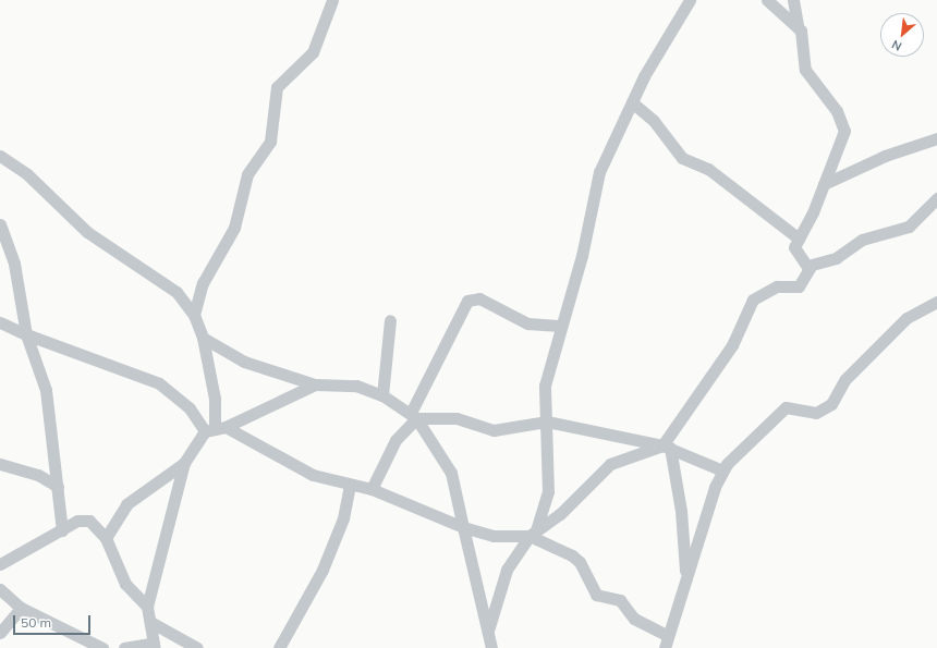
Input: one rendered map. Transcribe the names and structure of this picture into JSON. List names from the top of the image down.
{
  "scale_bar": "50 m",
  "north": "bottom left"
}
